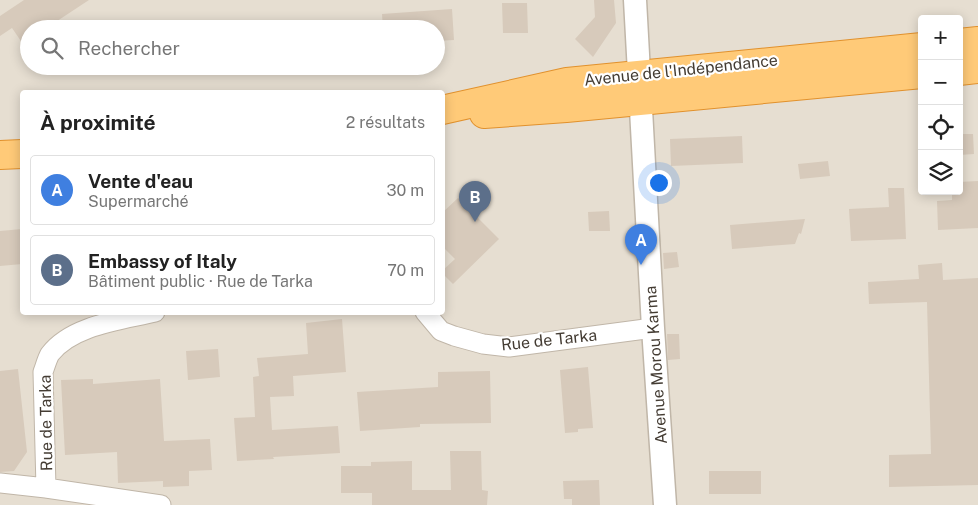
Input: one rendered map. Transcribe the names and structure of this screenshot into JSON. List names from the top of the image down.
{
  "streets": {
    "highway": ["Avenue de l'Indépendance"],
    "street": ["Rue de Tarka", "Avenue Morou Karma"]
  },
  "crossings": [
    ["Avenue de l'Indépendance", "Avenue Morou Karma"],
    ["Rue de Tarka", "Avenue Morou Karma"]
  ],
  "page": {
    "map_buttons": ["+", "−"],
    "search": "Rechercher",
    "heading": ["À proximité", "2 résultats"],
    "list": [
      {
        "mark": "A",
        "name": "Vente d'eau",
        "note": "Supermarché",
        "value": "30 m"
      },
      {
        "mark": "B",
        "name": "Embassy of Italy",
        "note": "Bâtiment public · Rue de Tarka",
        "value": "70 m"
      }
    ],
    "pins": ["B", "A"]
  }
}
